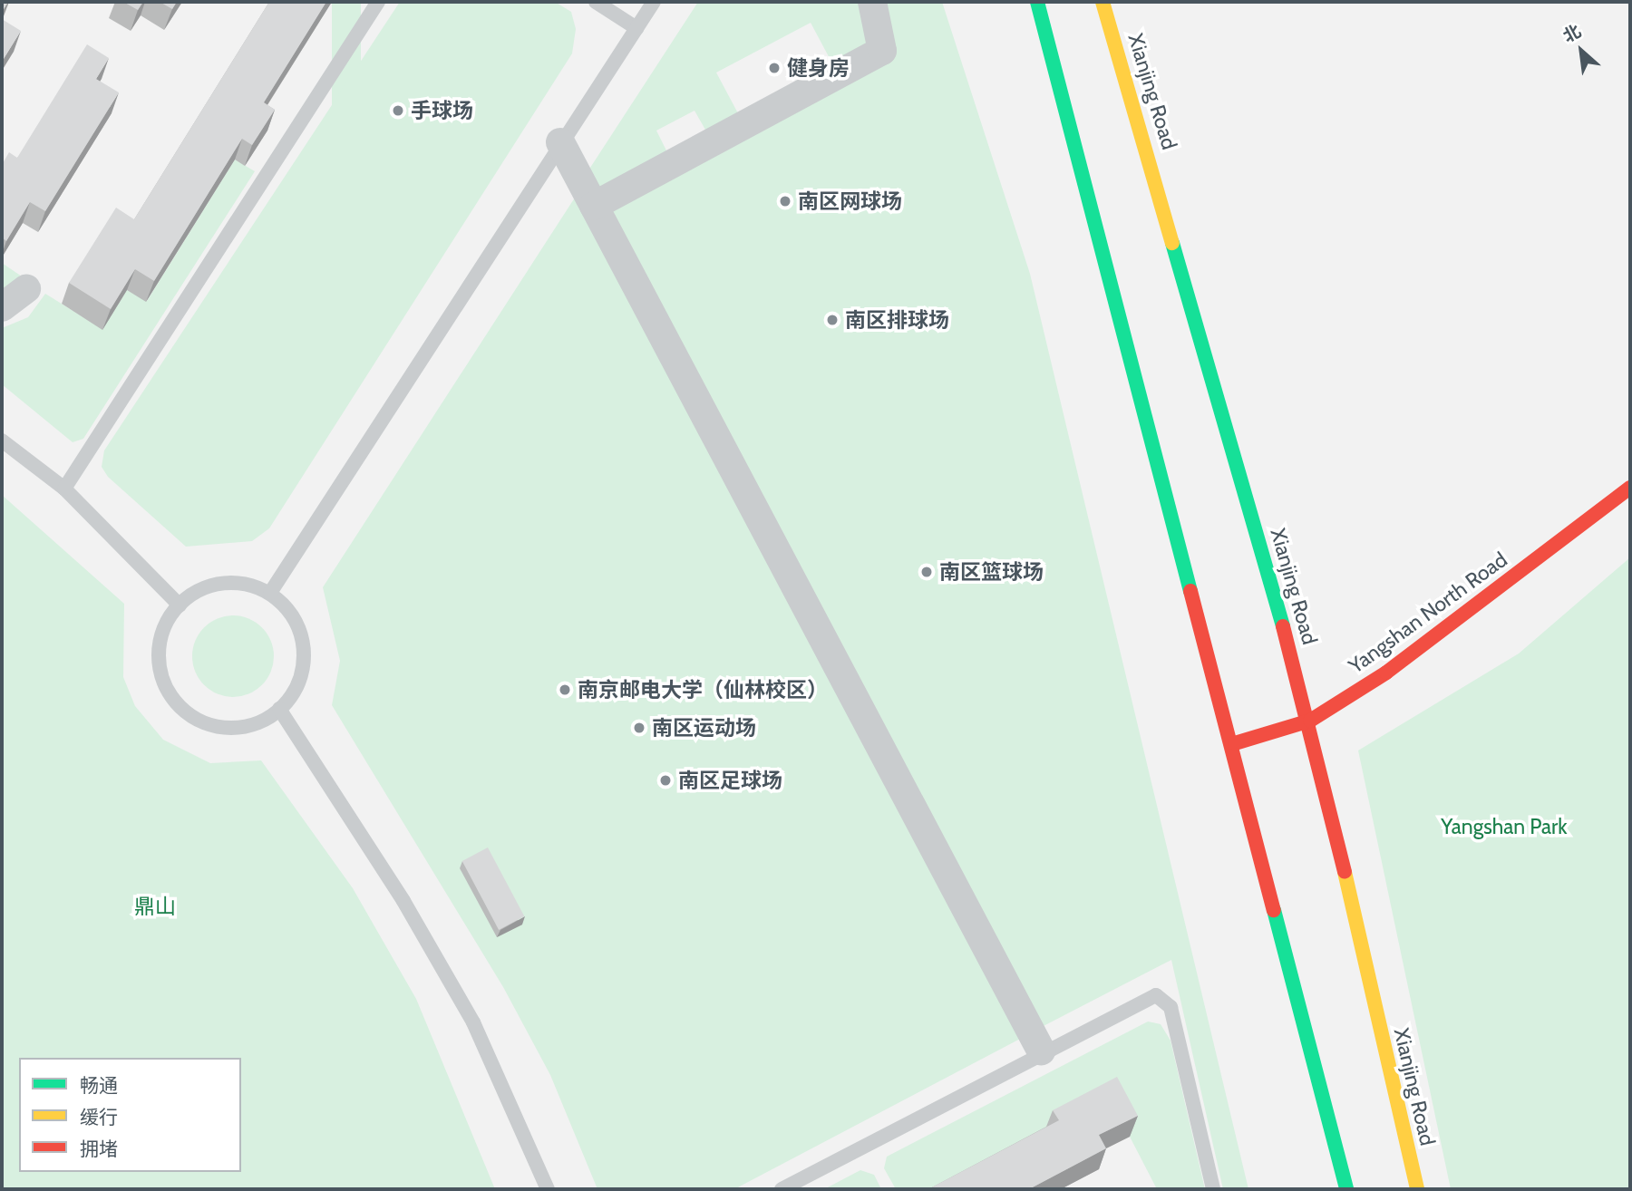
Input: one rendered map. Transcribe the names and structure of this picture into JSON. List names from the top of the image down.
{
  "streets": {
    "main road": ["Xianjing Road", "Yangshan North Road"]
  },
  "crossings": [
    ["Xianjing Road", "Yangshan North Road"]
  ],
  "parks": ["Yangshan Park", "鼎山"],
  "places": [
    "健身房",
    "手球场",
    "南区网球场",
    "南区排球场",
    "南区篮球场",
    "南京邮电大学（仙林校区）",
    "南区运动场",
    "南区足球场"
  ],
  "legend": ["畅通", "缓行", "拥堵"],
  "north": "top left"
}
